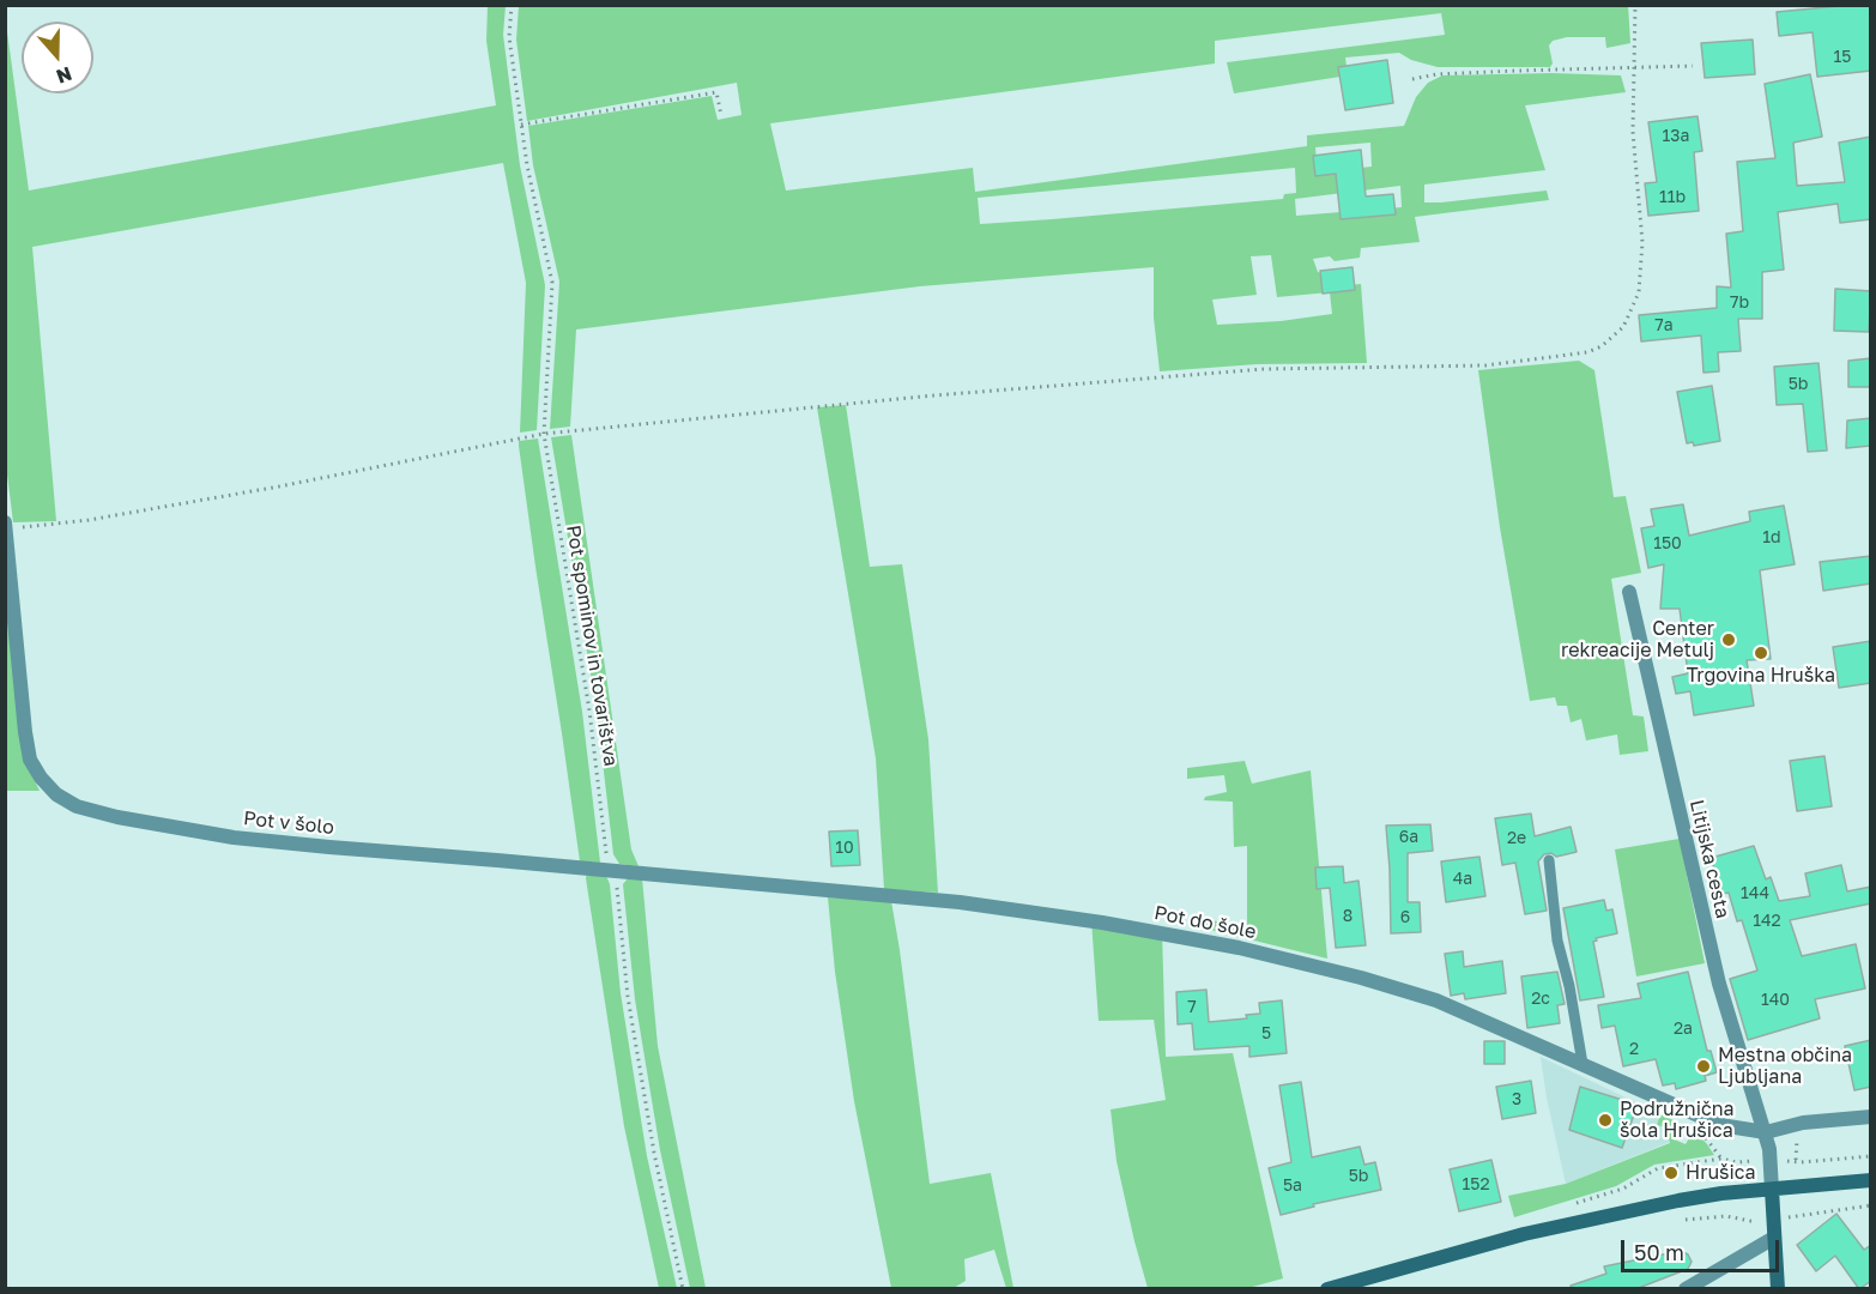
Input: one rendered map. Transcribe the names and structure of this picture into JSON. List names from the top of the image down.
{
  "streets": {
    "street": ["Pot v šolo", "Litijska cesta", "Pot do šole"],
    "path": ["Pot spominov in tovarištva"]
  },
  "crossings": [
    ["Pot spominov in tovarištva", "Pot v šolo"],
    ["Pot v šolo", "Pot do šole"],
    ["Litijska cesta", "Pot do šole"]
  ],
  "places": [
    "Center rekreacije Metulj",
    "Trgovina Hruška",
    "Mestna občina Ljubljana",
    "Podružnična šola Hrušica",
    "Hrušica"
  ],
  "house_numbers": [
    "15",
    "13a",
    "11b",
    "7b",
    "7a",
    "5b",
    "1d",
    "150",
    "6a",
    "2e",
    "10",
    "4a",
    "144",
    "8",
    "6",
    "142",
    "2c",
    "140",
    "7",
    "2a",
    "5",
    "2",
    "3",
    "5b",
    "152",
    "5a"
  ],
  "scale_bar": "50 m",
  "north": "bottom"
}
